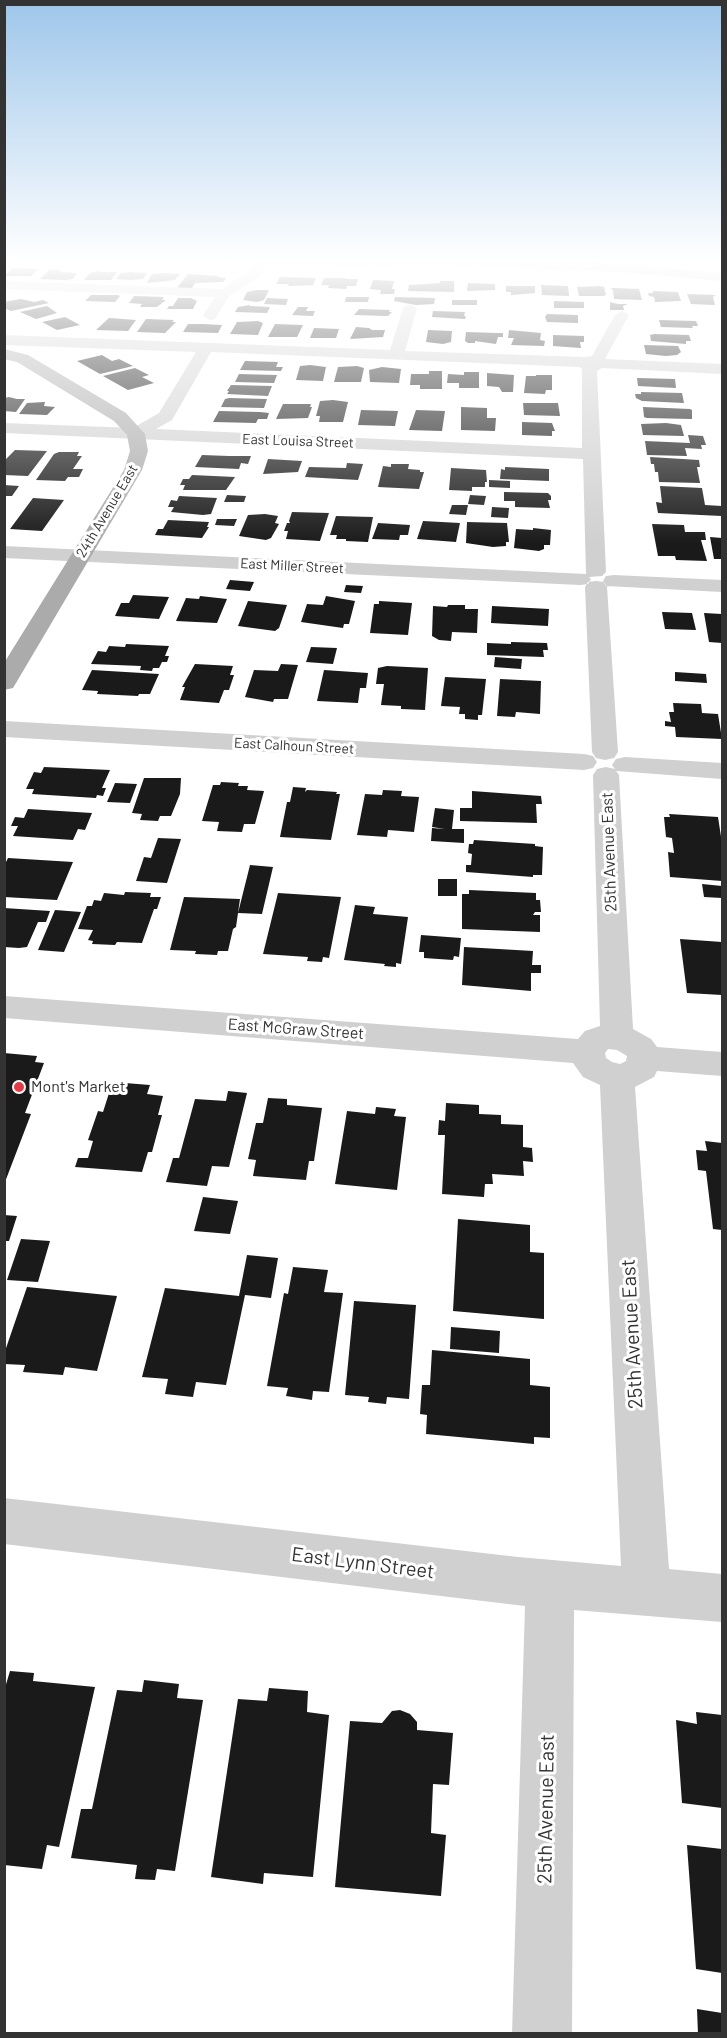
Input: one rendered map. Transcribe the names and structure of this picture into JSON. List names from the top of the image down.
{
  "streets": {
    "main road": ["24th Avenue East"],
    "street": [
      "East Louisa Street",
      "East Miller Street",
      "East Calhoun Street",
      "25th Avenue East",
      "East McGraw Street",
      "East Lynn Street"
    ]
  },
  "crossings": [
    ["East Louisa Street", "24th Avenue East"],
    ["East Louisa Street", "25th Avenue East"],
    ["24th Avenue East", "East Miller Street"],
    ["East Miller Street", "25th Avenue East"],
    ["East Calhoun Street", "25th Avenue East"],
    ["25th Avenue East", "East McGraw Street"],
    ["25th Avenue East", "East Lynn Street"]
  ],
  "places": ["Mont's Market"]
}
